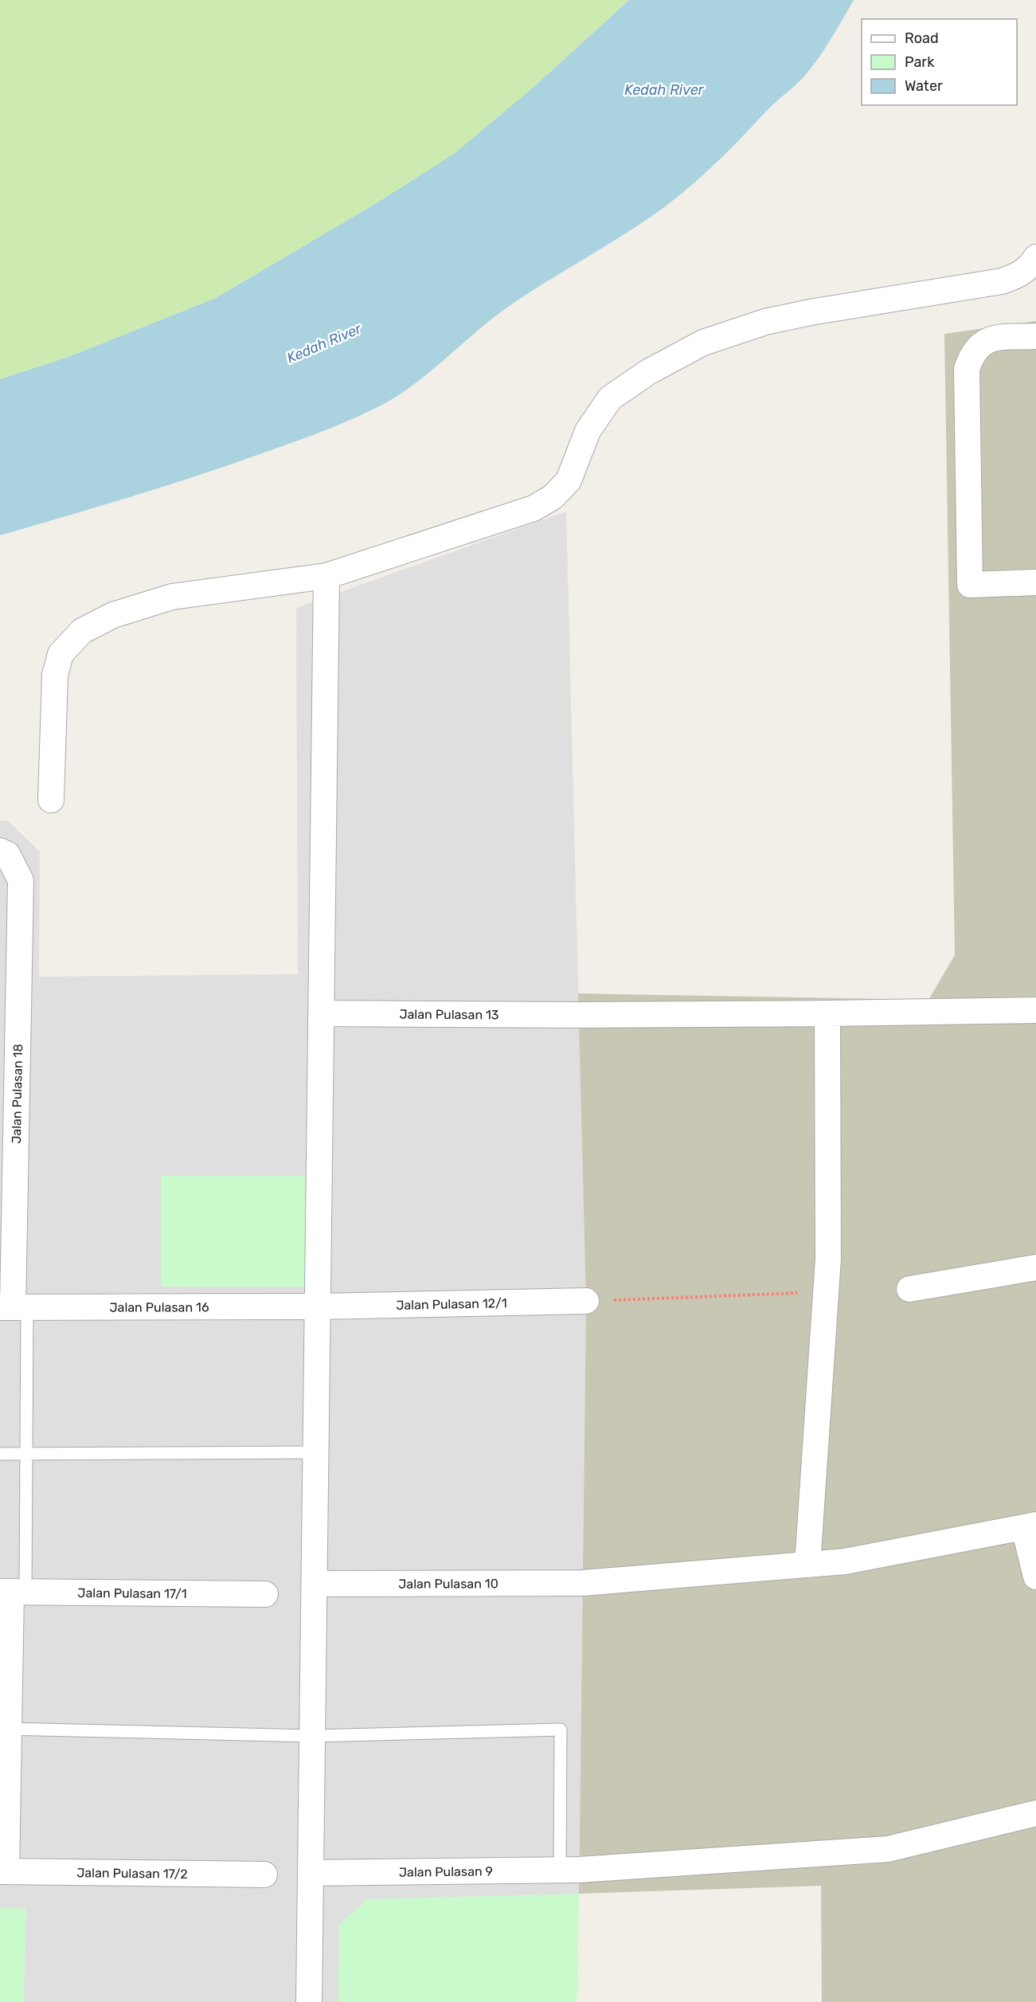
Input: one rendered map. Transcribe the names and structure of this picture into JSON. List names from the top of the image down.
{
  "streets": {
    "street": [
      "Jalan Pulasan 13",
      "Jalan Pulasan 18",
      "Jalan Pulasan 12/1",
      "Jalan Pulasan 16",
      "Jalan Pulasan 10",
      "Jalan Pulasan 17/1",
      "Jalan Pulasan 9",
      "Jalan Pulasan 17/2"
    ]
  },
  "crossings": [
    ["Jalan Pulasan 18", "Jalan Pulasan 16"],
    ["Jalan Pulasan 12/1", "Jalan Pulasan 16"]
  ],
  "water": ["Kedah River"],
  "legend": ["Road", "Park", "Water"]
}
